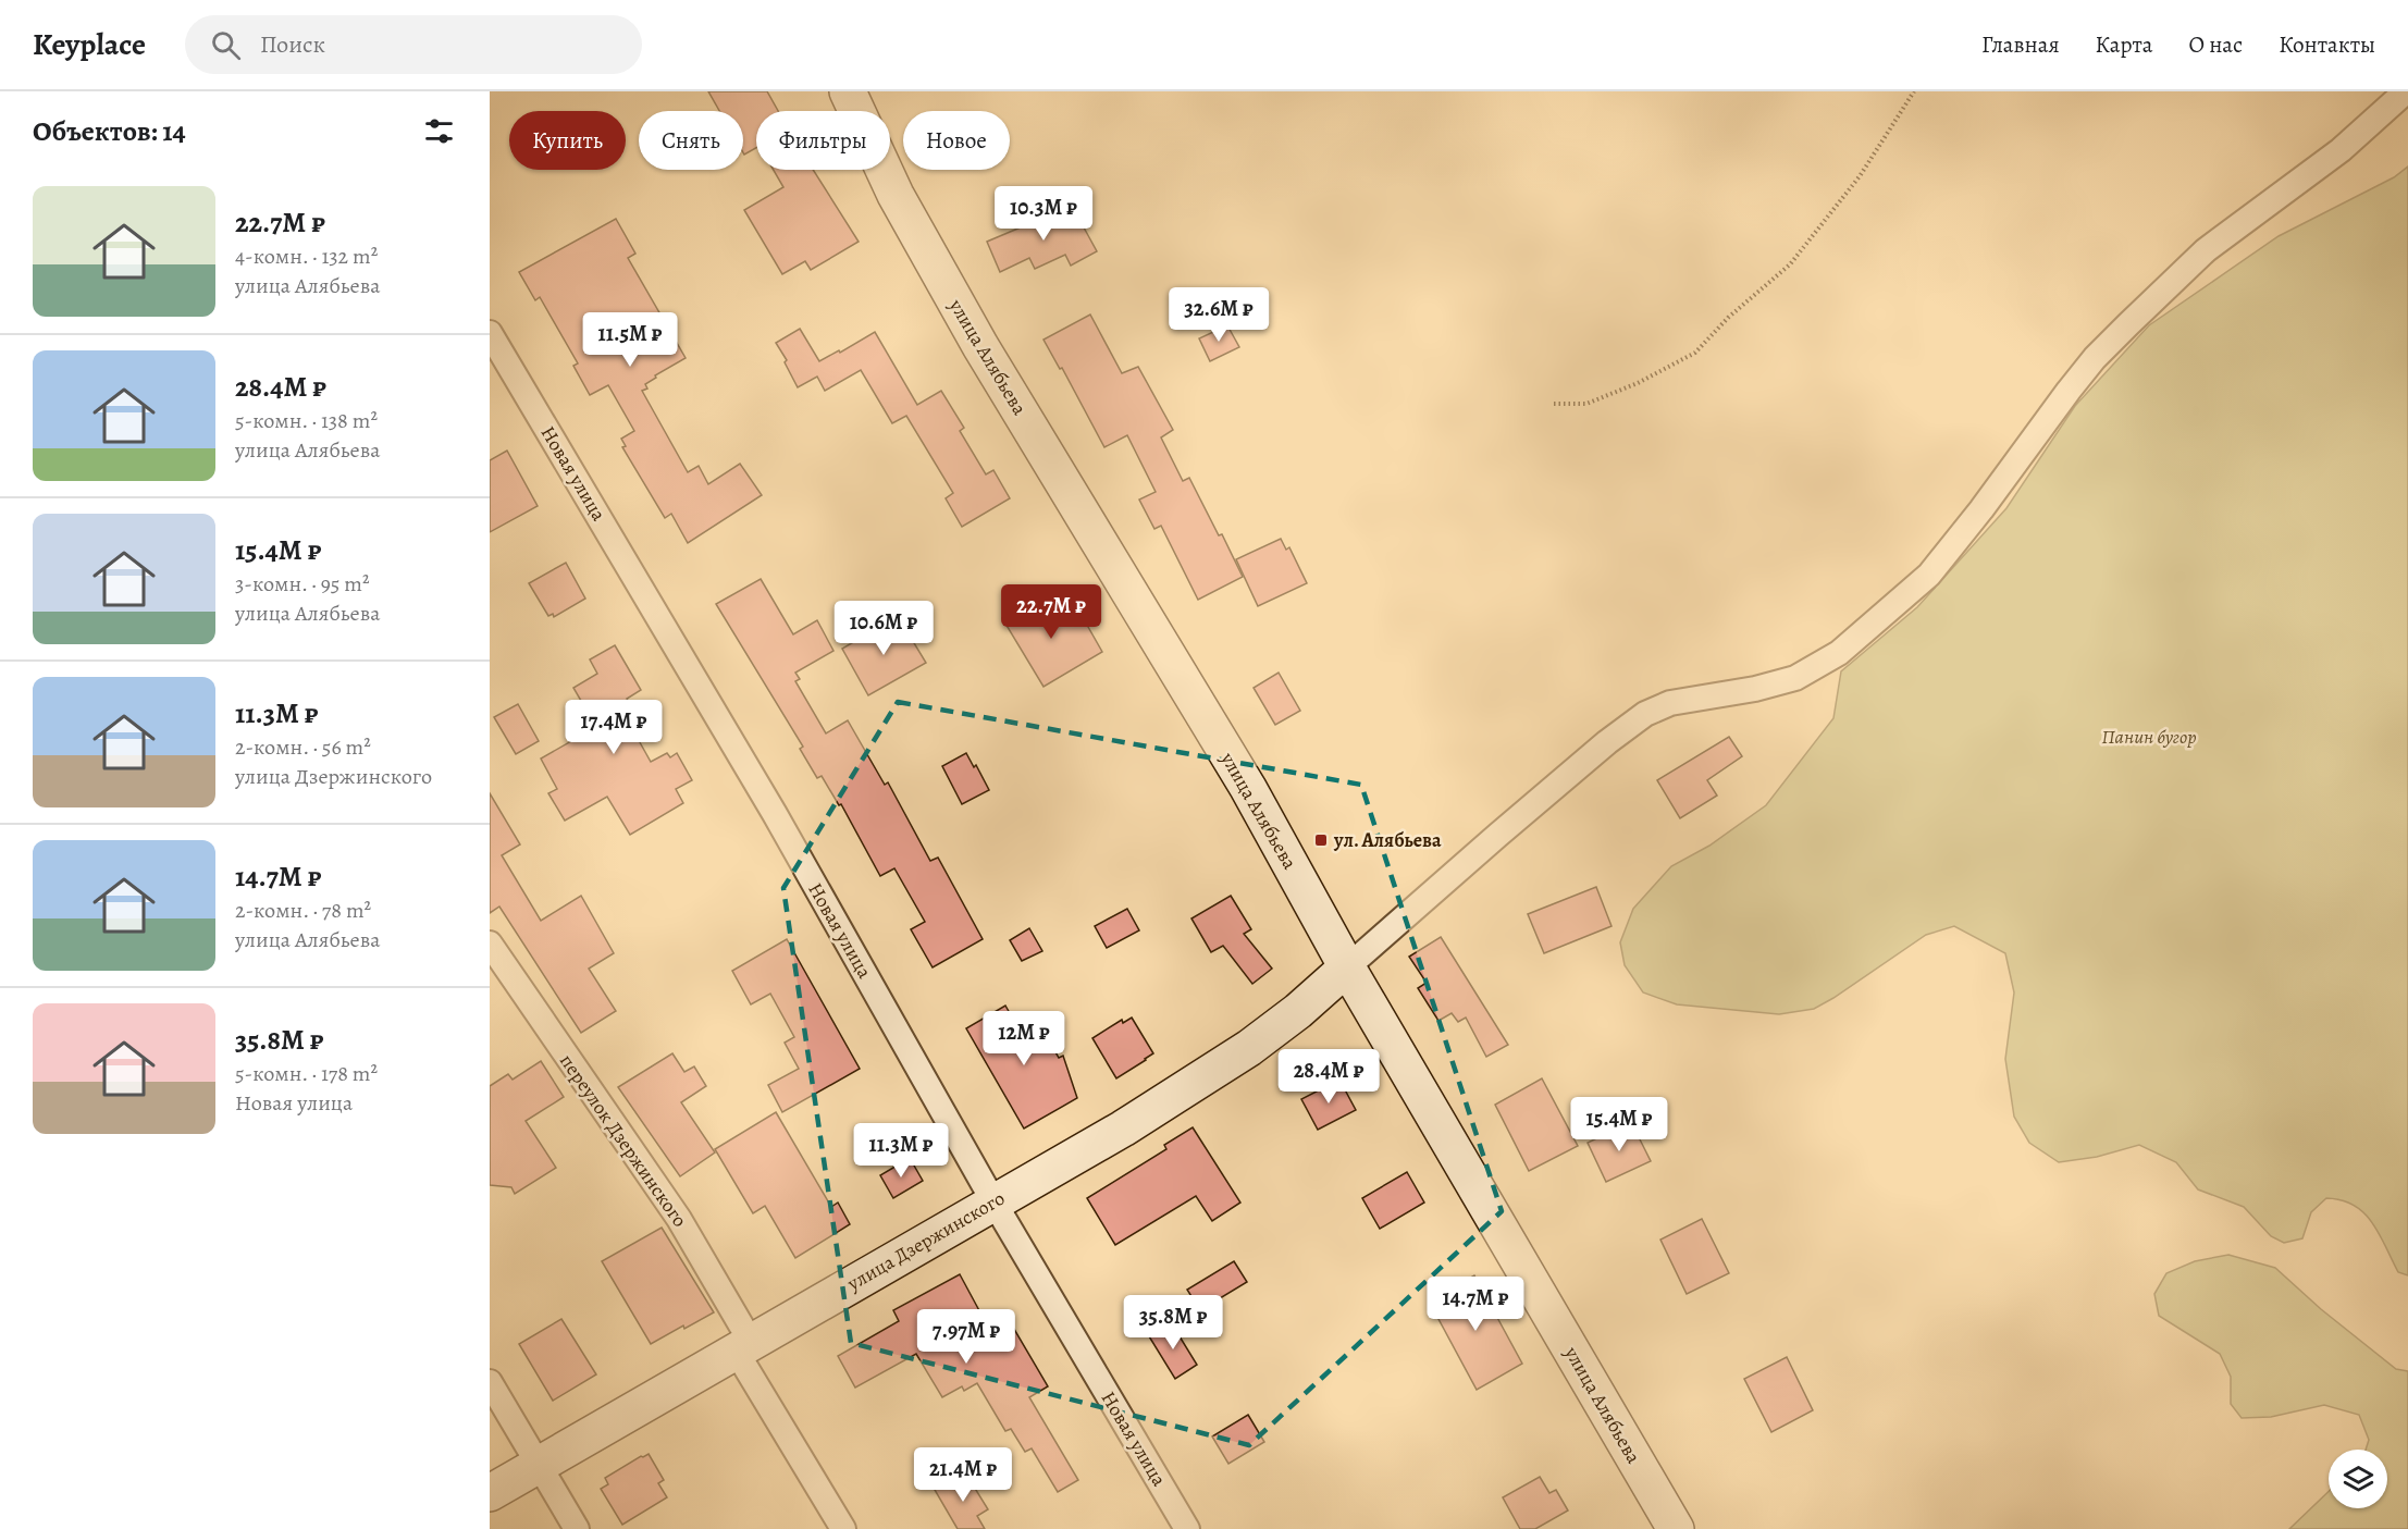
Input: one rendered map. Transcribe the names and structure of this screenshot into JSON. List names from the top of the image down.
{
  "streets": {
    "main road": ["улица Алябьева", "улица Дзержинского"],
    "street": ["Новая улица", "переулок Дзержинского"]
  },
  "crossings": [
    ["улица Алябьева", "улица Дзержинского"],
    ["Новая улица", "улица Дзержинского"],
    ["переулок Дзержинского", "улица Дзержинского"]
  ],
  "parks": ["Панин бугор"],
  "places": {
    "transit": ["ул. Алябьева"]
  },
  "page": {
    "header": "Keyplace",
    "search": "Поиск",
    "nav": [
      "Главная",
      "Карта",
      "О нас",
      "Контакты"
    ],
    "heading": "Объектов: 14",
    "chip": [
      "Купить",
      "Снять",
      "Фильтры",
      "Новое"
    ],
    "list": [
      {
        "name": "22.7M ₽",
        "note": "4-комн. · 132 m² · улица Алябьева"
      },
      {
        "name": "28.4M ₽",
        "note": "5-комн. · 138 m² · улица Алябьева"
      },
      {
        "name": "15.4M ₽",
        "note": "3-комн. · 95 m² · улица Алябьева"
      },
      {
        "name": "11.3M ₽",
        "note": "2-комн. · 56 m² · улица Дзержинского"
      },
      {
        "name": "14.7M ₽",
        "note": "2-комн. · 78 m² · улица Алябьева"
      },
      {
        "name": "35.8M ₽",
        "note": "5-комн. · 178 m² · Новая улица"
      }
    ],
    "price": [
      "10.3M ₽",
      "32.6M ₽",
      "11.5M ₽",
      "22.7M ₽",
      "10.6M ₽",
      "17.4M ₽",
      "12M ₽",
      "28.4M ₽",
      "15.4M ₽",
      "11.3M ₽",
      "14.7M ₽",
      "35.8M ₽",
      "7.97M ₽",
      "21.4M ₽"
    ]
  }
}
